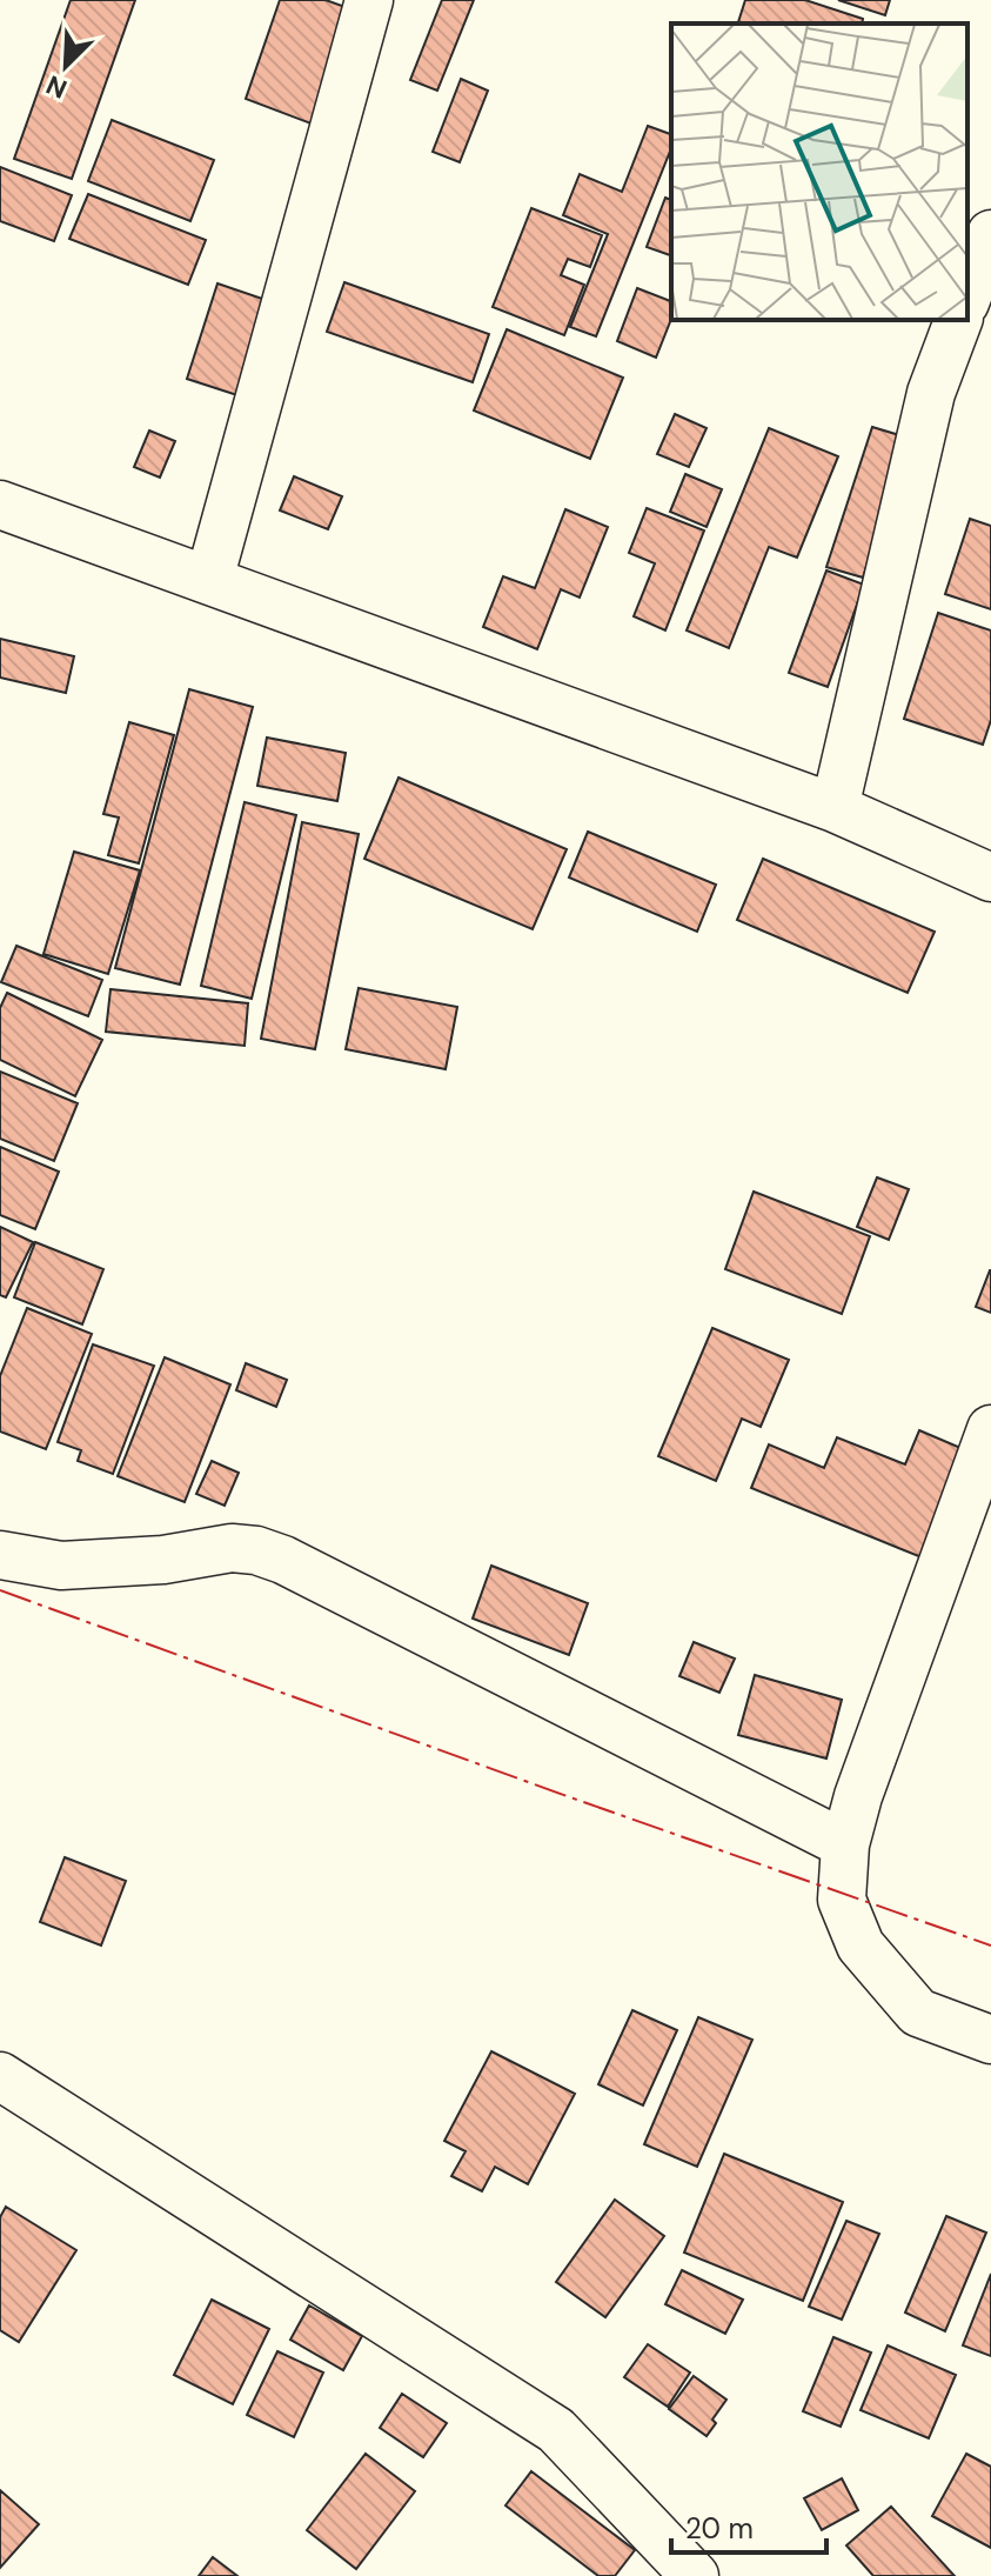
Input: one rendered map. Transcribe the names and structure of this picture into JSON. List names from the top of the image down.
{
  "scale_bar": "20 m",
  "north": "bottom left"
}
